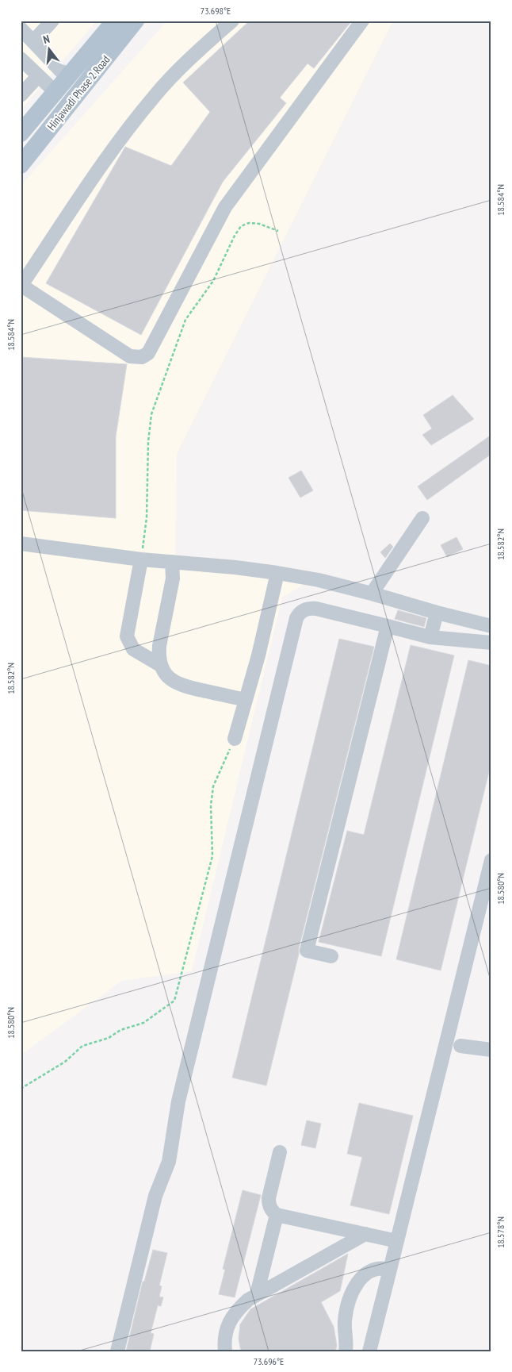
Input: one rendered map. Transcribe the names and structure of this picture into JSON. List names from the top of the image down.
{
  "streets": {
    "main road": ["Hinjawadi Phase 2 Road"]
  },
  "north": "top",
  "coordinates": [
    "73.698°E",
    "18.584°N",
    "18.582°N",
    "18.580°N",
    "18.578°N",
    "73.696°E"
  ]
}
